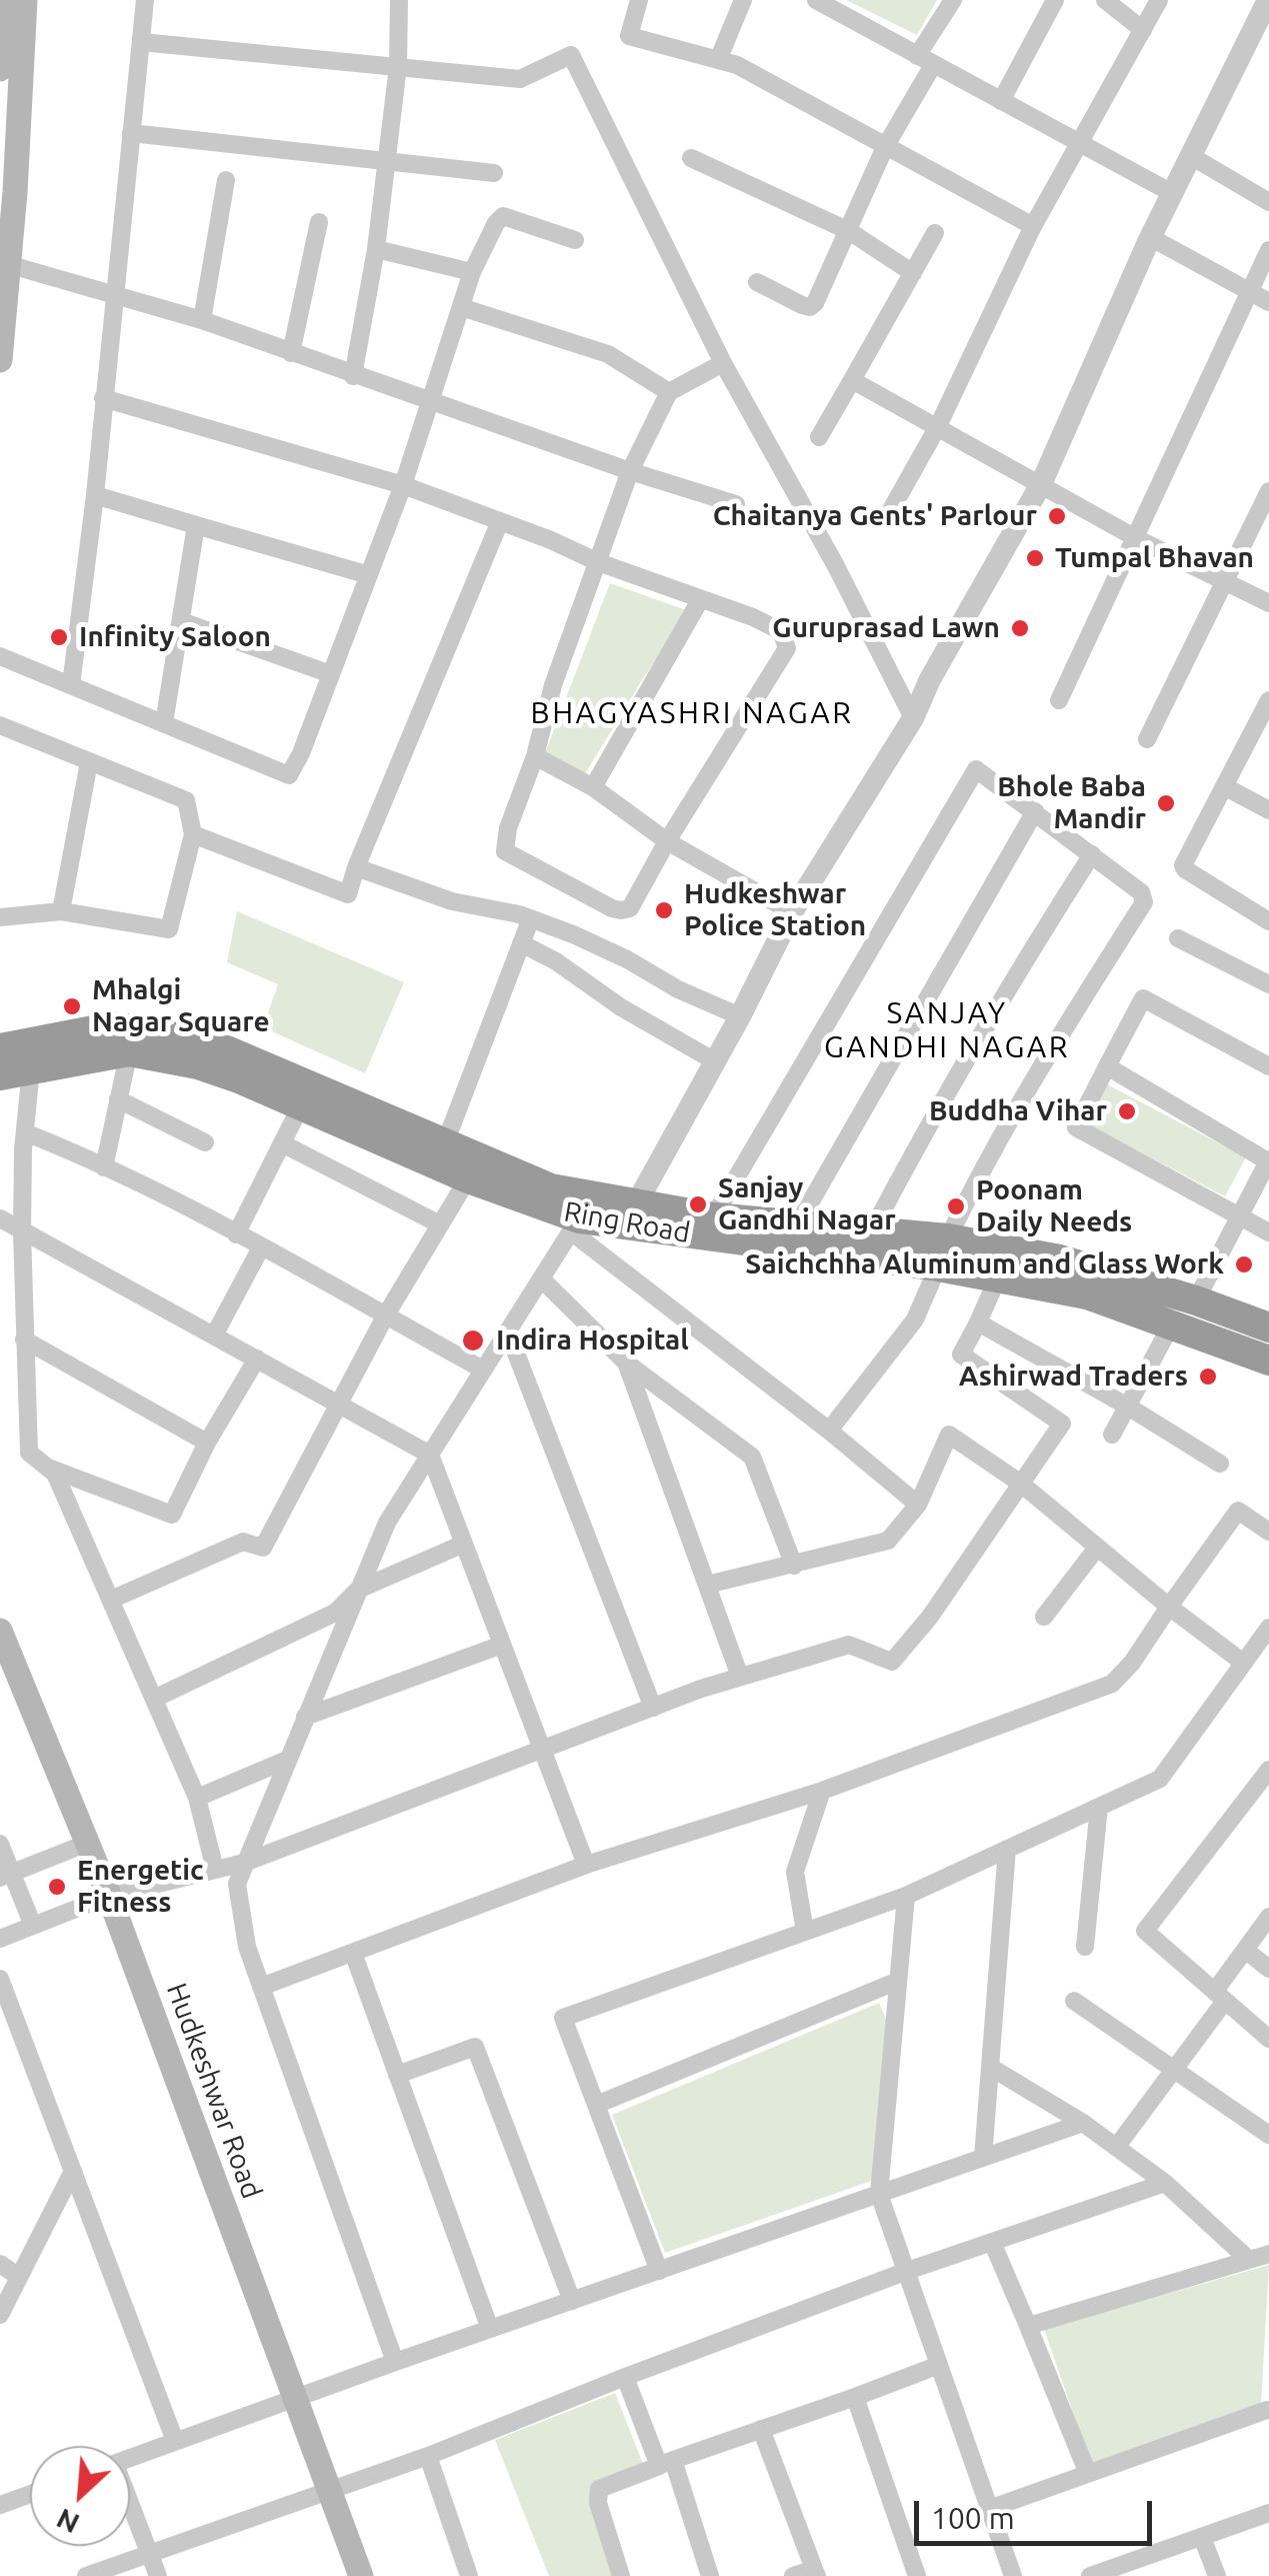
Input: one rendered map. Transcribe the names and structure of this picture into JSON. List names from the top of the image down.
{
  "streets": {
    "highway": ["Ring Road"],
    "main road": ["Hudkeshwar Road"]
  },
  "districts": ["BHAGYASHRI NAGAR", "SANJAY GANDHI NAGAR"],
  "places": [
    "Chaitanya Gents' Parlour",
    "Tumpal Bhavan",
    "Guruprasad Lawn",
    "Infinity Saloon",
    "Bhole Baba Mandir",
    "Hudkeshwar Police Station",
    "Mhalgi Nagar Square",
    "Buddha Vihar",
    "Sanjay Gandhi Nagar",
    "Poonam Daily Needs",
    "Saichchha Aluminum and Glass Work",
    "Indira Hospital",
    "Ashirwad Traders",
    "Energetic Fitness"
  ],
  "scale_bar": "100 m",
  "north": "bottom left"
}
